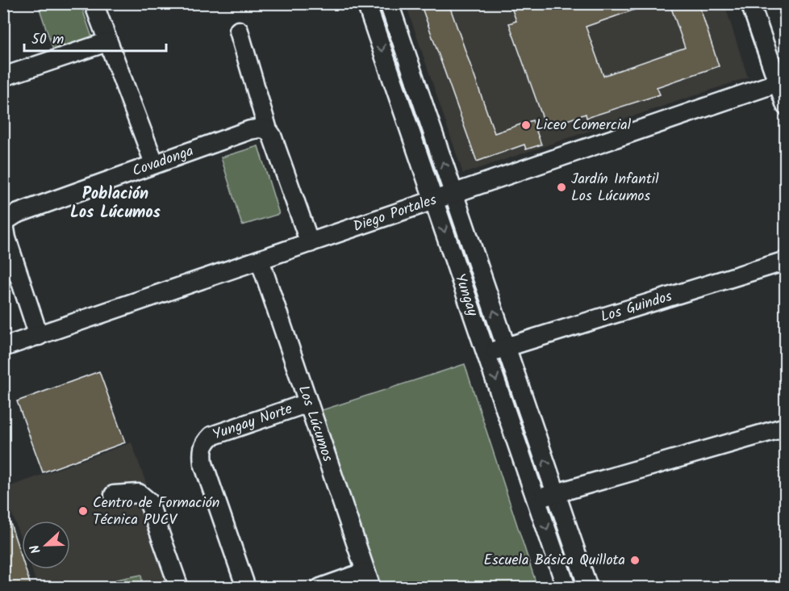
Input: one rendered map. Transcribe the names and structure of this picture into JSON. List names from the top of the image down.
{
  "streets": {
    "street": [
      "Covadonga",
      "Diego Portales",
      "Yungay",
      "Los Guindos",
      "Yungay Norte",
      "Los Lúcumos"
    ]
  },
  "crossings": [
    ["Diego Portales", "Yungay"],
    ["Diego Portales", "Los Lúcumos"],
    ["Yungay", "Los Guindos"],
    ["Yungay Norte", "Los Lúcumos"]
  ],
  "districts": ["Población Los Lúcumos"],
  "places": [
    "Liceo Comercial",
    "Jardín Infantil Los Lúcumos",
    "Centro de Formación Técnica PUCV",
    "Escuela Básica Quillota"
  ],
  "scale_bar": "50 m",
  "north": "left"
}
